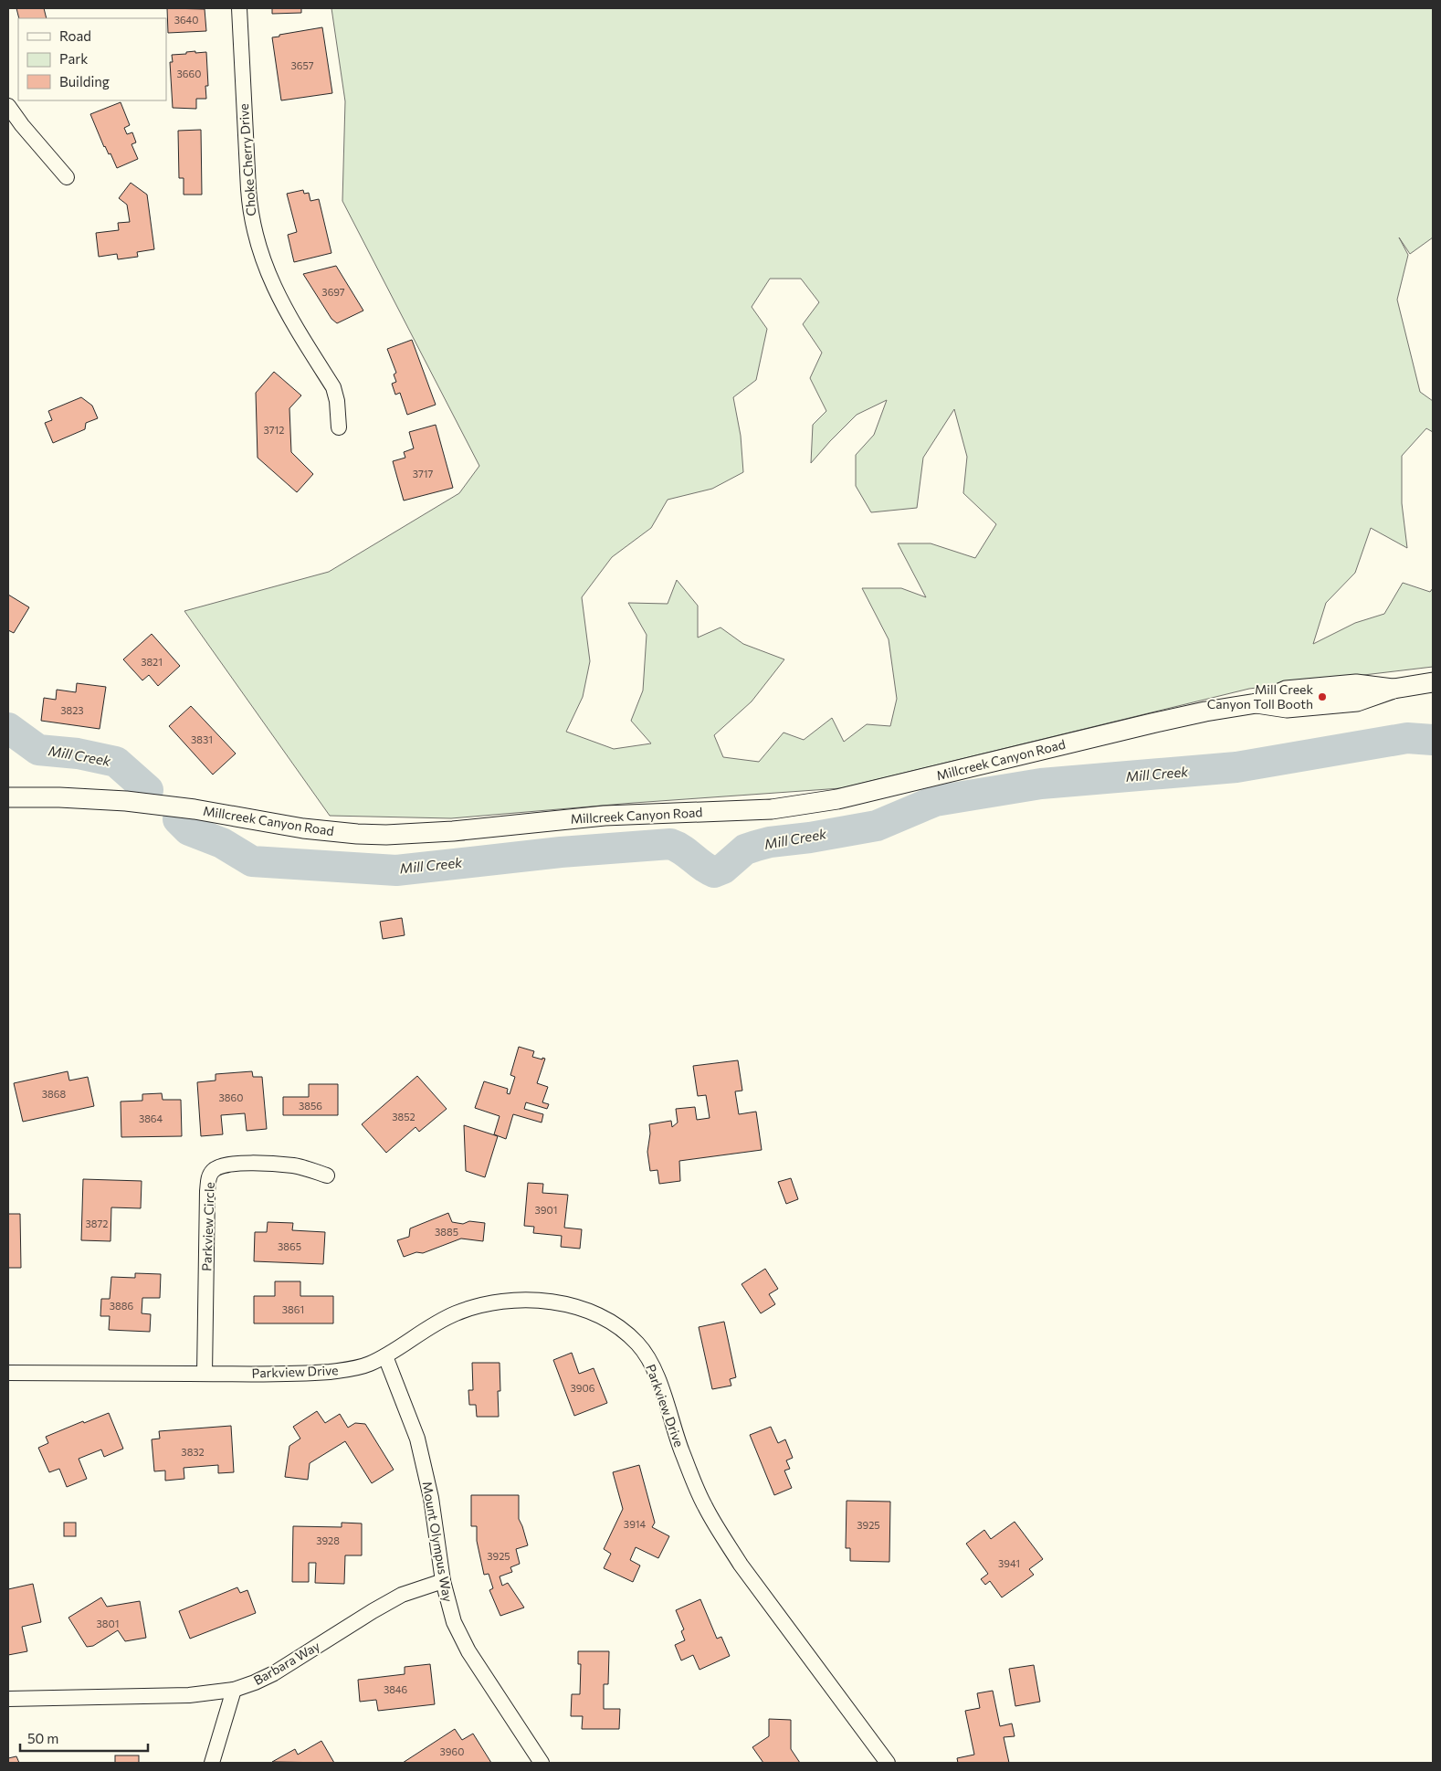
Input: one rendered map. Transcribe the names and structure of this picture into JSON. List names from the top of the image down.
{
  "streets": {
    "street": [
      "Choke Cherry Drive",
      "Millcreek Canyon Road",
      "Parkview Circle",
      "Parkview Drive",
      "Mount Olympus Way",
      "Barbara Way"
    ]
  },
  "crossings": [
    ["Parkview Circle", "Parkview Drive"],
    ["Parkview Drive", "Mount Olympus Way"],
    ["Mount Olympus Way", "Barbara Way"]
  ],
  "water": ["Mill Creek"],
  "places": ["Mill Creek Canyon Toll Booth"],
  "house_numbers": [
    "3640",
    "3657",
    "3660",
    "3697",
    "3712",
    "3717",
    "3821",
    "3823",
    "3831",
    "3868",
    "3860",
    "3856",
    "3852",
    "3864",
    "3901",
    "3872",
    "3885",
    "3865",
    "3886",
    "3861",
    "3906",
    "3832",
    "3914",
    "3925",
    "3928",
    "3925",
    "3941",
    "3801",
    "3846",
    "3960"
  ],
  "legend": ["Road", "Park", "Building"],
  "scale_bar": "50 m"
}
